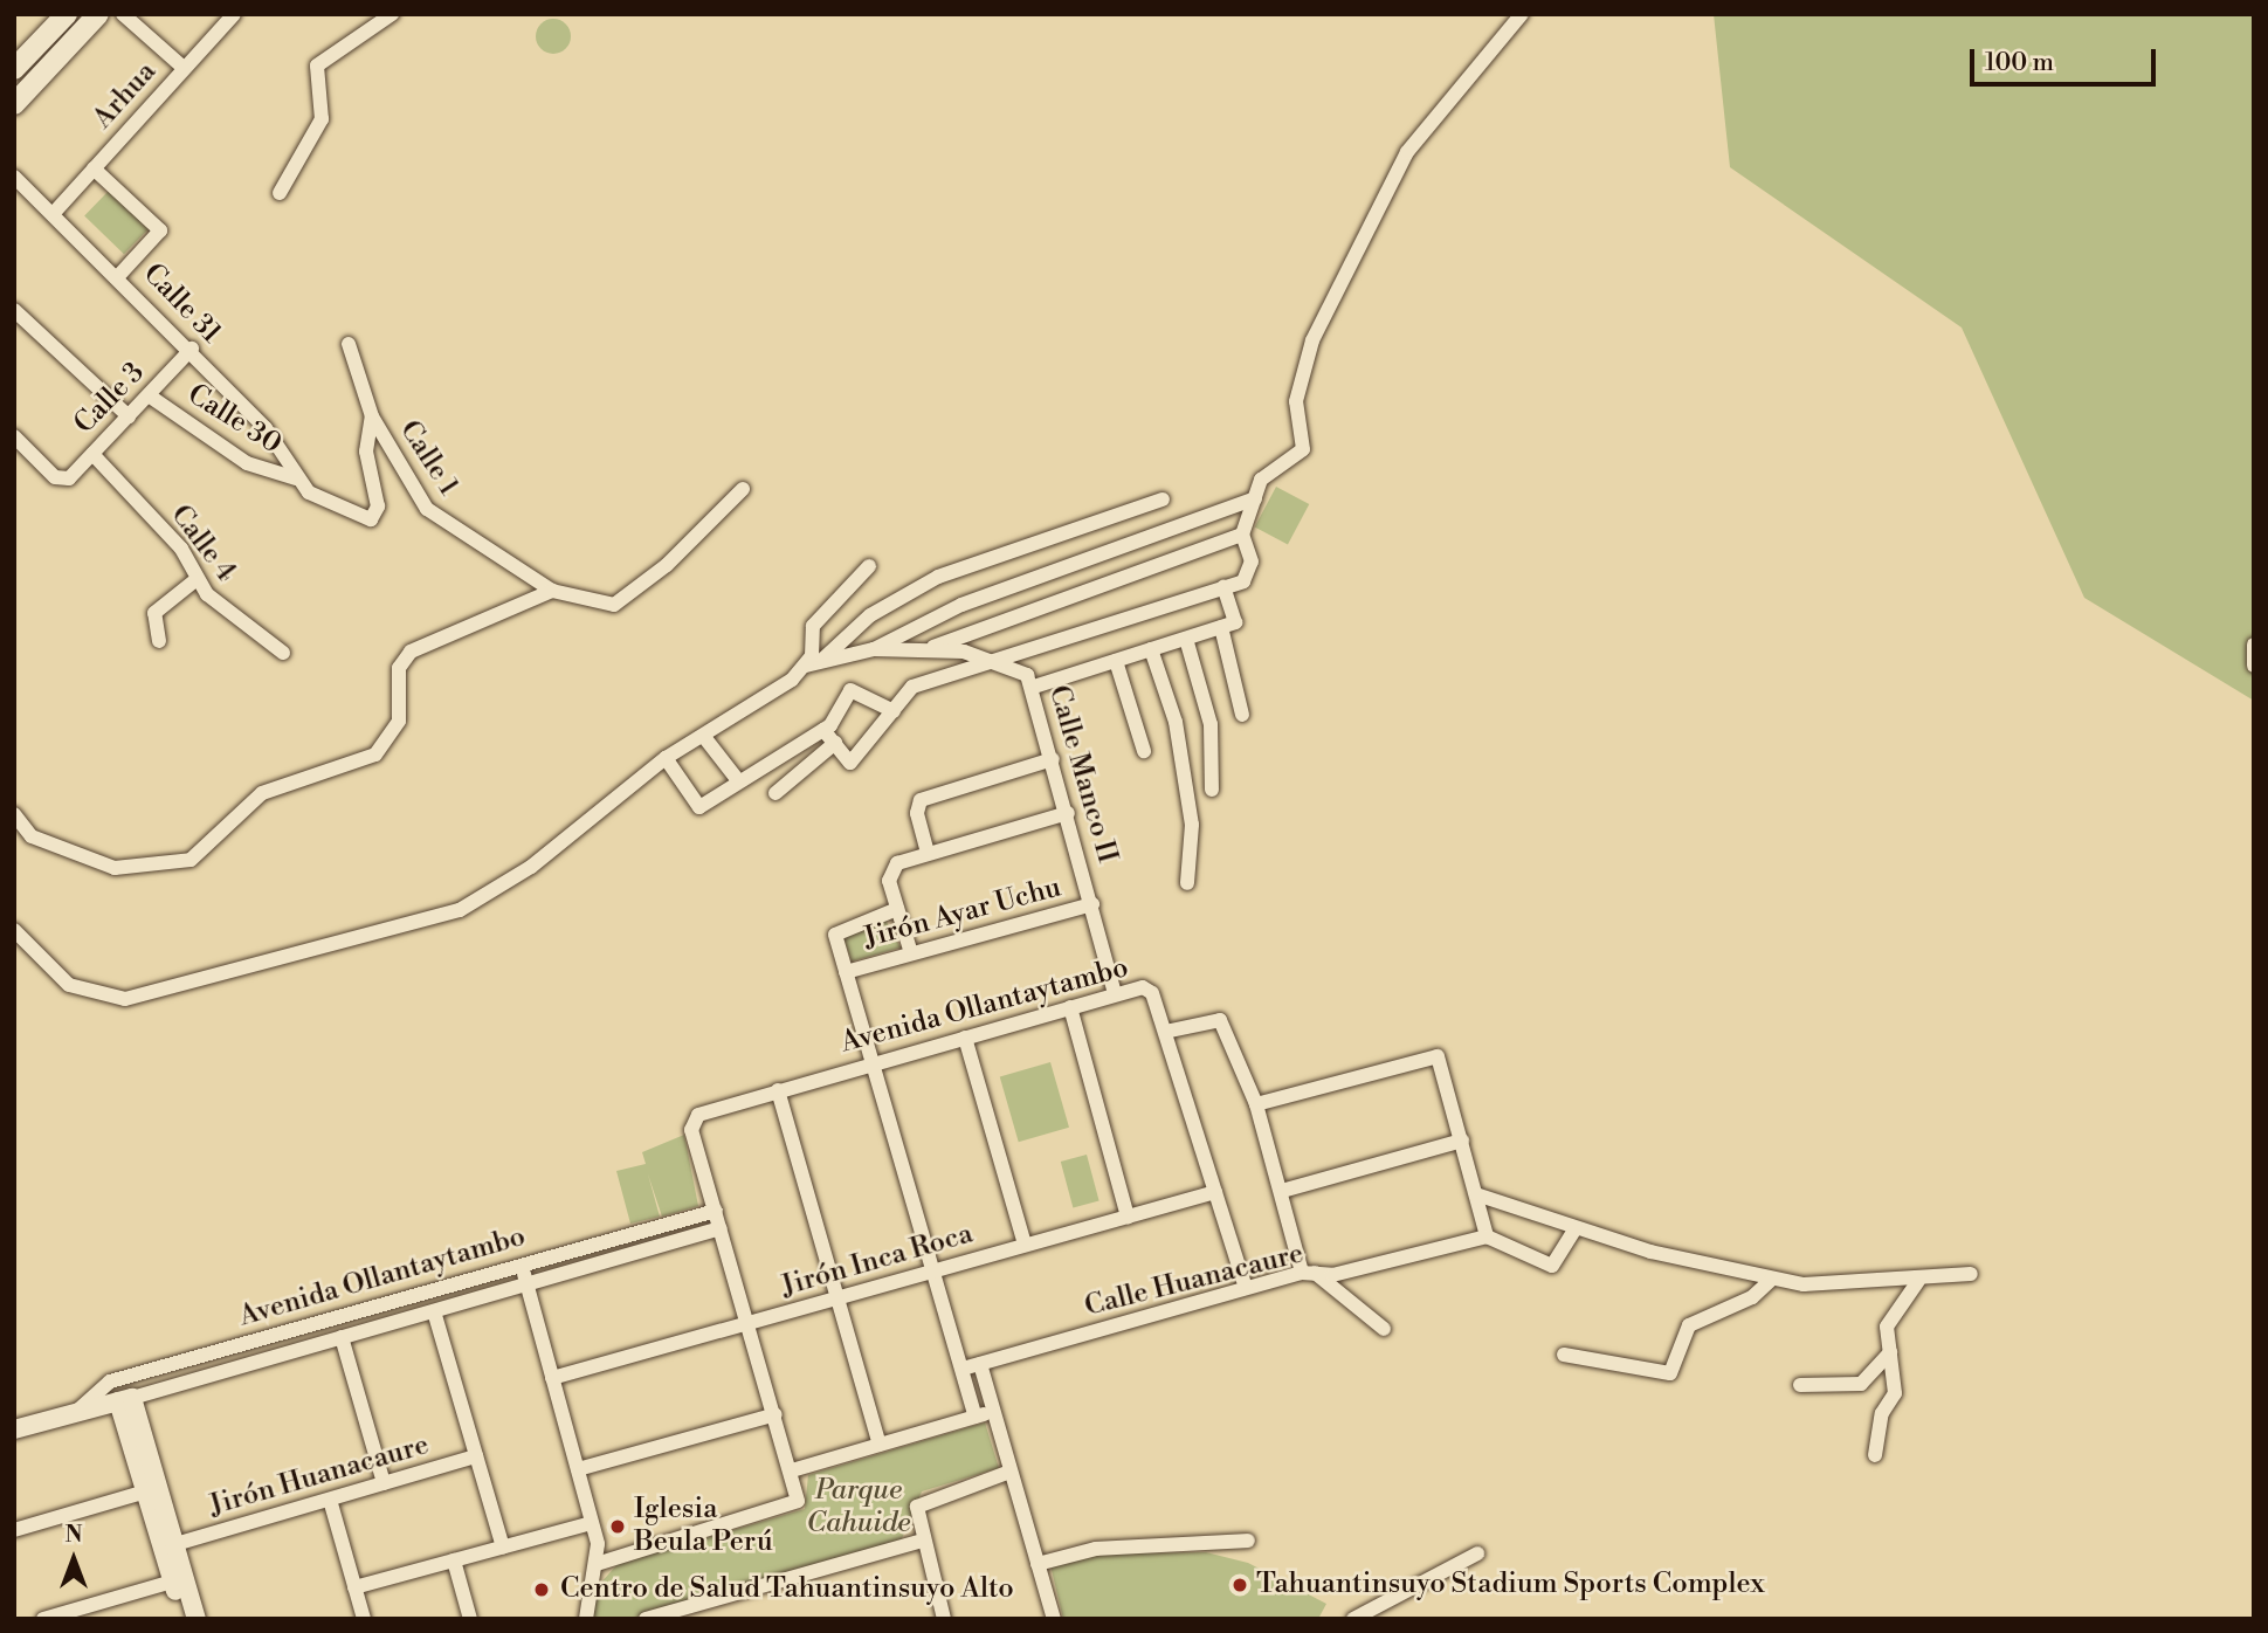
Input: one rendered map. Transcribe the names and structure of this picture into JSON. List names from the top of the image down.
{
  "streets": {
    "street": [
      "Arhua",
      "Calle 31",
      "Calle 3",
      "Calle 30",
      "Calle 1",
      "Calle 4",
      "Calle Manco II",
      "Jirón Ayar Uchu",
      "Avenida Ollantaytambo",
      "Jirón Inca Roca",
      "Calle Huanacaure",
      "Jirón Huanacaure"
    ]
  },
  "crossings": [
    ["Arhua", "Calle 31"],
    ["Calle 31", "Calle 3"],
    ["Calle 31", "Calle 30"],
    ["Calle 3", "Calle 30"],
    ["Calle 3", "Calle 4"],
    ["Calle Manco II", "Jirón Ayar Uchu"],
    ["Calle Manco II", "Avenida Ollantaytambo"]
  ],
  "parks": ["Parque Cahuide"],
  "places": ["Iglesia Beula Perú", "Tahuantinsuyo Stadium Sports Complex", "Centro de Salud Tahuantinsuyo Alto"],
  "scale_bar": "100 m",
  "north": "top"
}
